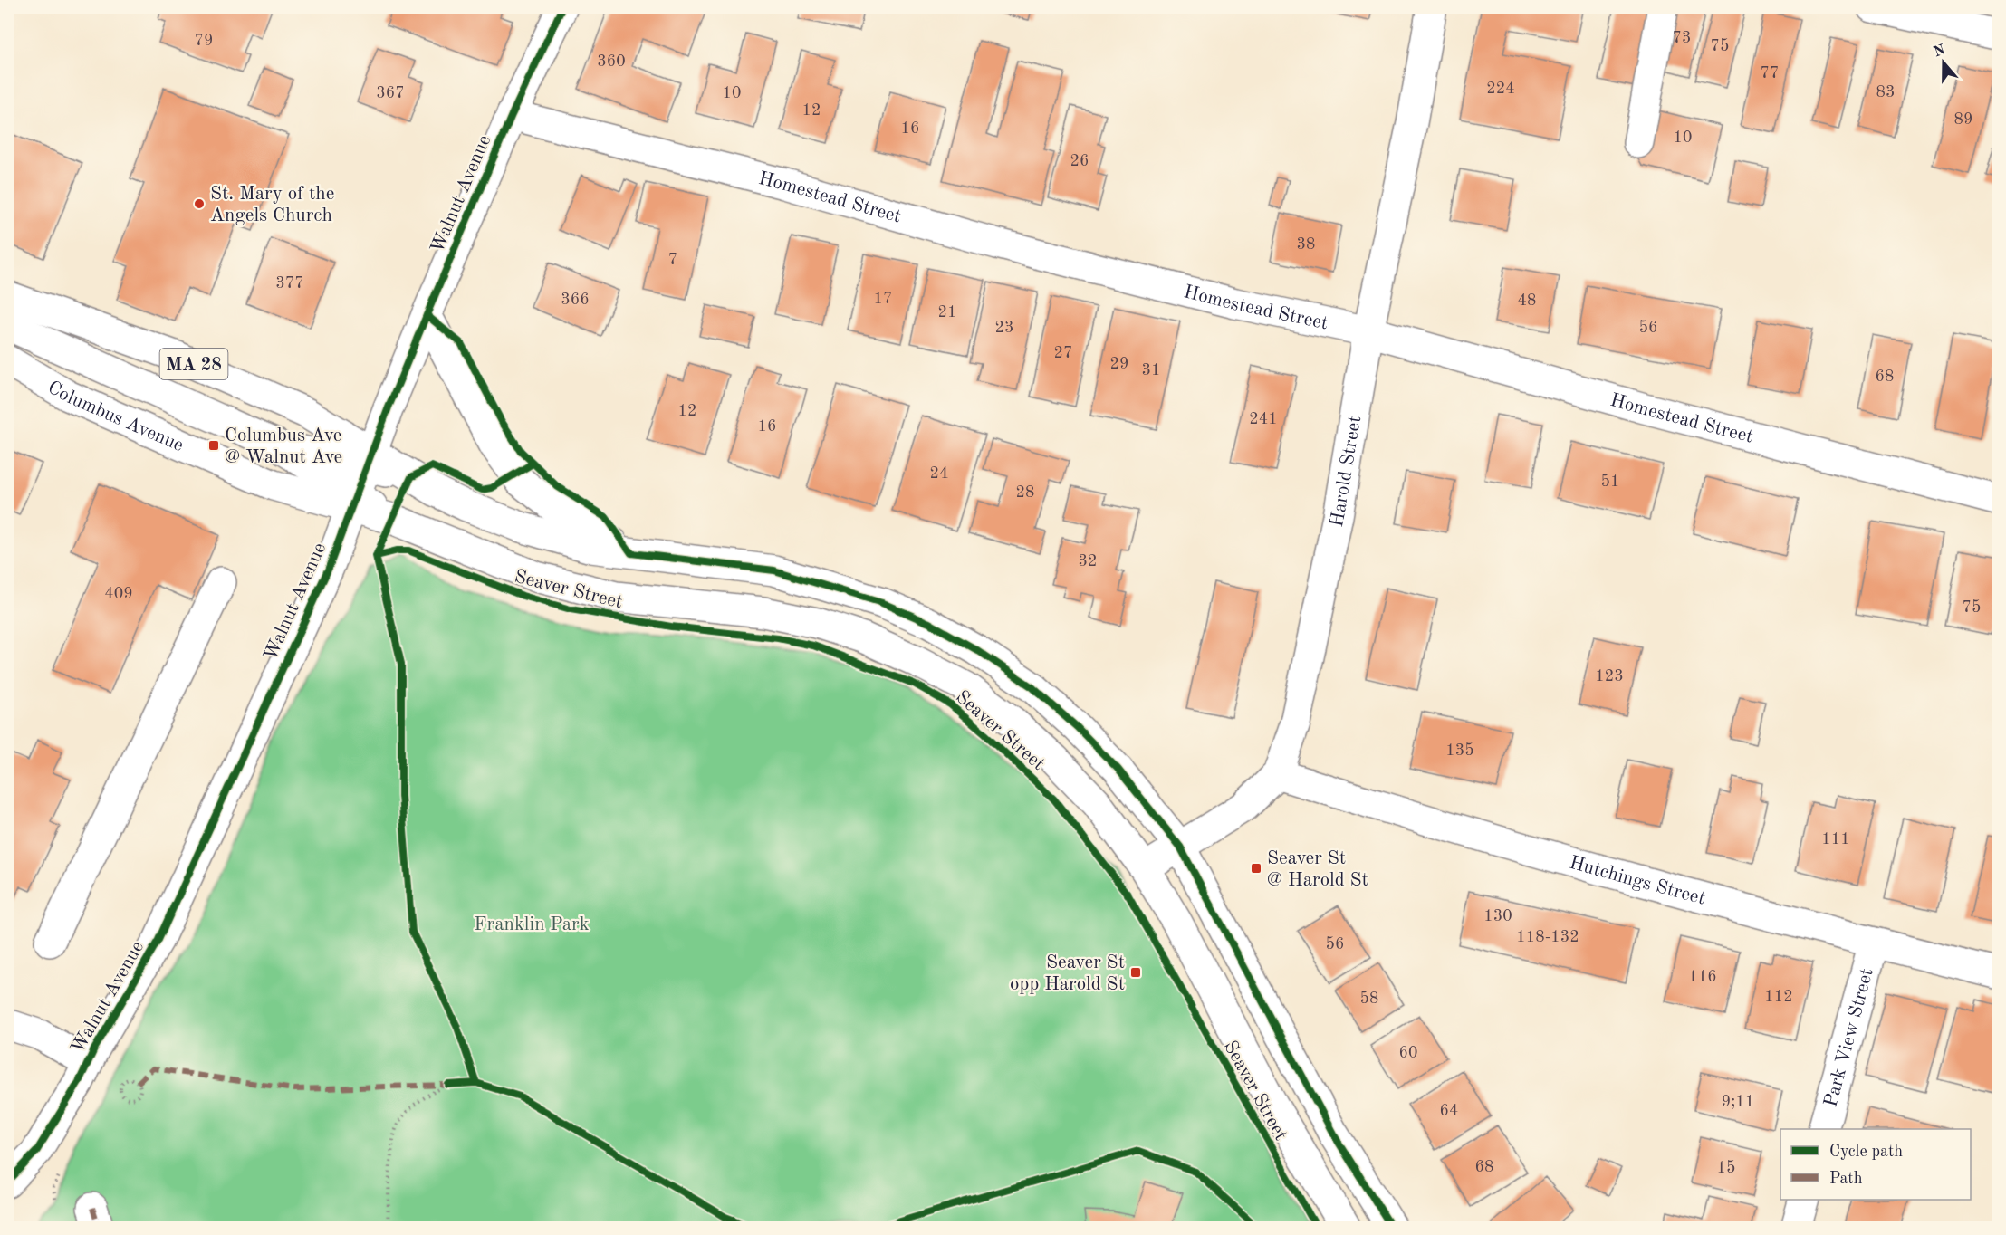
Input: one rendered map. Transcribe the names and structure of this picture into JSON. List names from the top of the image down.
{
  "streets": {
    "street": [
      "Walnut Avenue",
      "Homestead Street",
      "MA 28",
      "Columbus Avenue",
      "Harold Street",
      "Seaver Street",
      "Hutchings Street",
      "Park View Street"
    ]
  },
  "crossings": [
    ["Walnut Avenue", "Homestead Street"],
    ["Walnut Avenue", "MA 28"],
    ["Walnut Avenue", "Columbus Avenue"],
    ["Walnut Avenue", "Seaver Street"],
    ["Homestead Street", "Harold Street"],
    ["MA 28", "Columbus Avenue"],
    ["MA 28", "Harold Street"],
    ["Columbus Avenue", "Seaver Street"],
    ["Harold Street", "Seaver Street"],
    ["Harold Street", "Hutchings Street"],
    ["Hutchings Street", "Park View Street"]
  ],
  "parks": ["Franklin Park"],
  "places": {
    "other": ["St. Mary of the Angels Church"],
    "transit": ["Columbus Ave @ Walnut Ave", "Seaver St @ Harold St", "Seaver St opp Harold St"]
  },
  "house_numbers": [
    "73",
    "79",
    "75",
    "360",
    "77",
    "224",
    "83",
    "367",
    "10",
    "12",
    "89",
    "16",
    "10",
    "26",
    "38",
    "7",
    "377",
    "17",
    "366",
    "48",
    "21",
    "23",
    "56",
    "27",
    "29",
    "31",
    "68",
    "12",
    "241",
    "16",
    "24",
    "51",
    "28",
    "32",
    "409",
    "75",
    "123",
    "135",
    "111",
    "130",
    "118-132",
    "56",
    "116",
    "112",
    "58",
    "60",
    "9;11",
    "64",
    "68",
    "15"
  ],
  "legend": ["Cycle path", "Path"],
  "north": "top"
}
